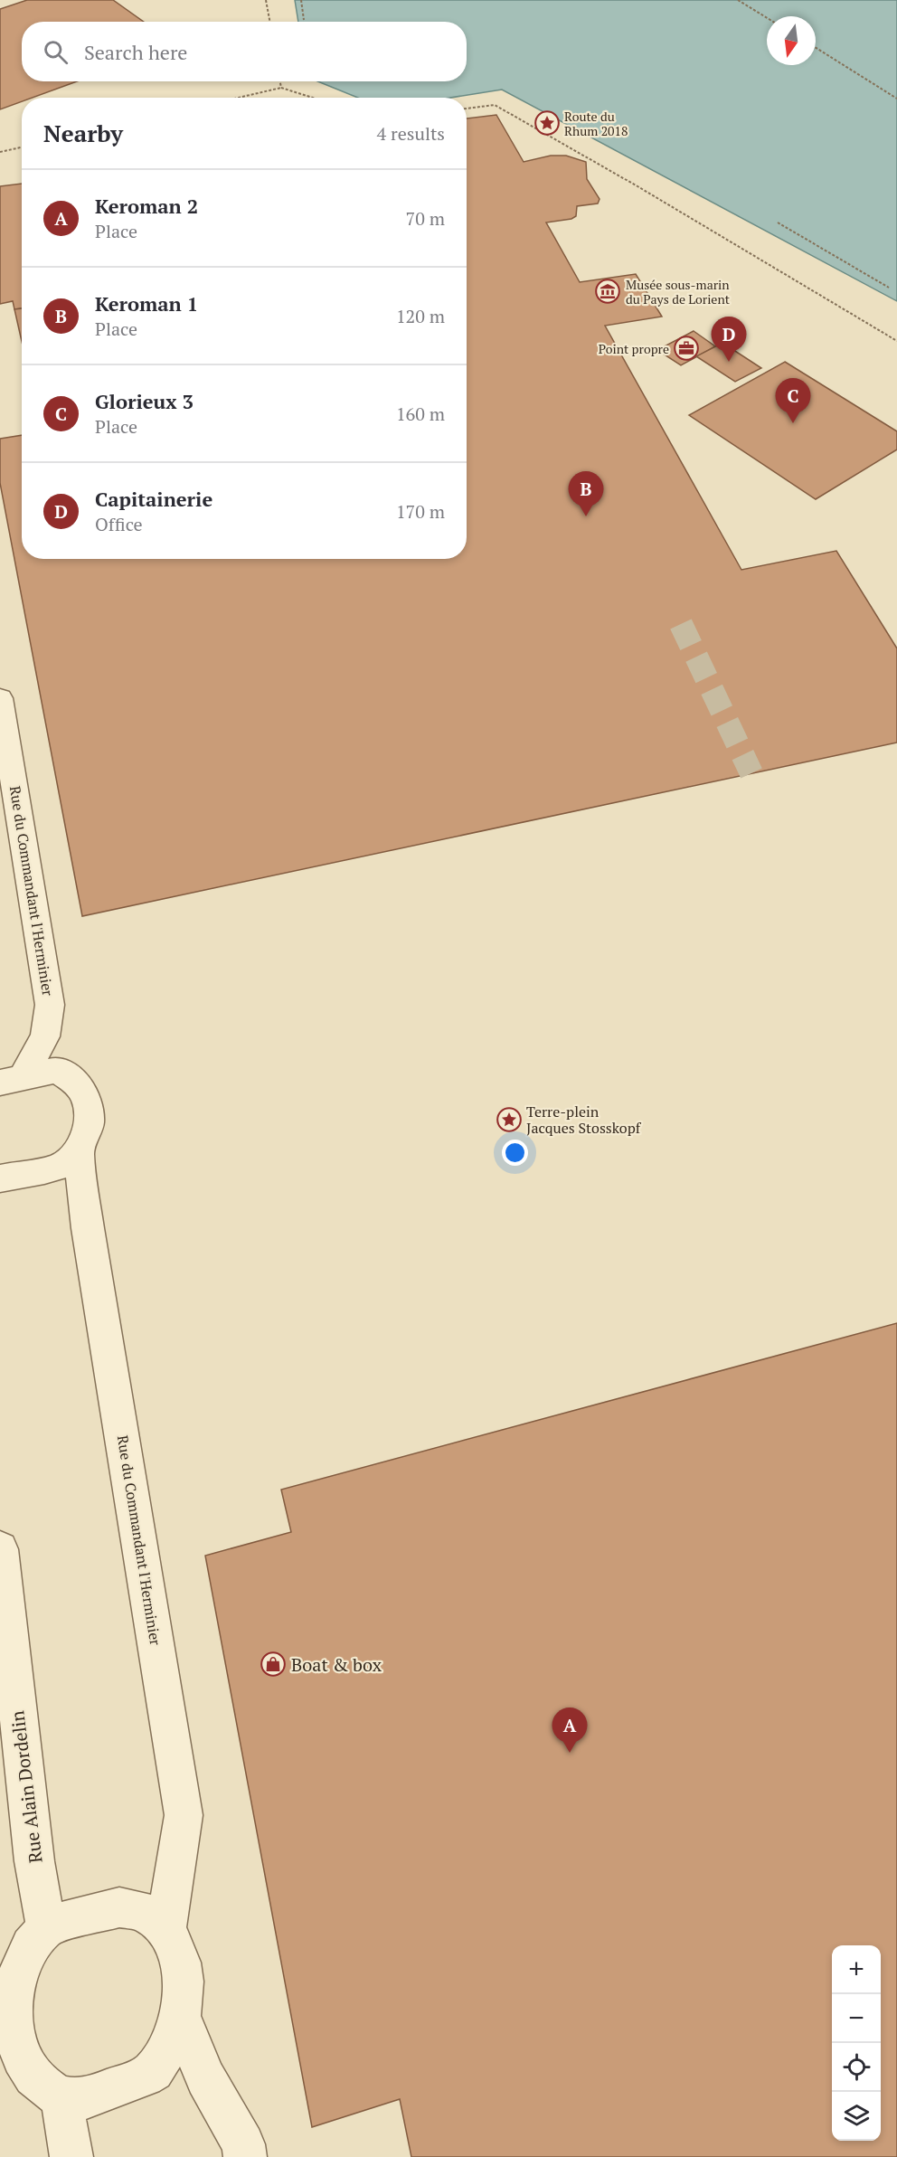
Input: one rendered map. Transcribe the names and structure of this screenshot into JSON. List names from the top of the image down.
{
  "streets": {
    "street": ["Rue du Commandant l'Herminier", "Rue Alain Dordelin"]
  },
  "crossings": [
    ["Rue du Commandant l'Herminier", "Rue Alain Dordelin"]
  ],
  "places": {
    "place": ["Route du Rhum 2018", "Terre-plein Jacques Stosskopf"],
    "museum": ["Musée sous-marin du Pays de Lorient"],
    "office": ["Point propre"],
    "shop": ["Boat & box"]
  },
  "north": "bottom",
  "page": {
    "search": "Search here",
    "heading": ["Nearby", "4 results"],
    "list": [
      {
        "mark": "A",
        "name": "Keroman 2",
        "note": "Place",
        "value": "70 m"
      },
      {
        "mark": "B",
        "name": "Keroman 1",
        "note": "Place",
        "value": "120 m"
      },
      {
        "mark": "C",
        "name": "Glorieux 3",
        "note": "Place",
        "value": "160 m"
      },
      {
        "mark": "D",
        "name": "Capitainerie",
        "note": "Office",
        "value": "170 m"
      }
    ],
    "pins": [
      "D",
      "C",
      "B",
      "A"
    ],
    "map_buttons": ["+", "−"]
  }
}
